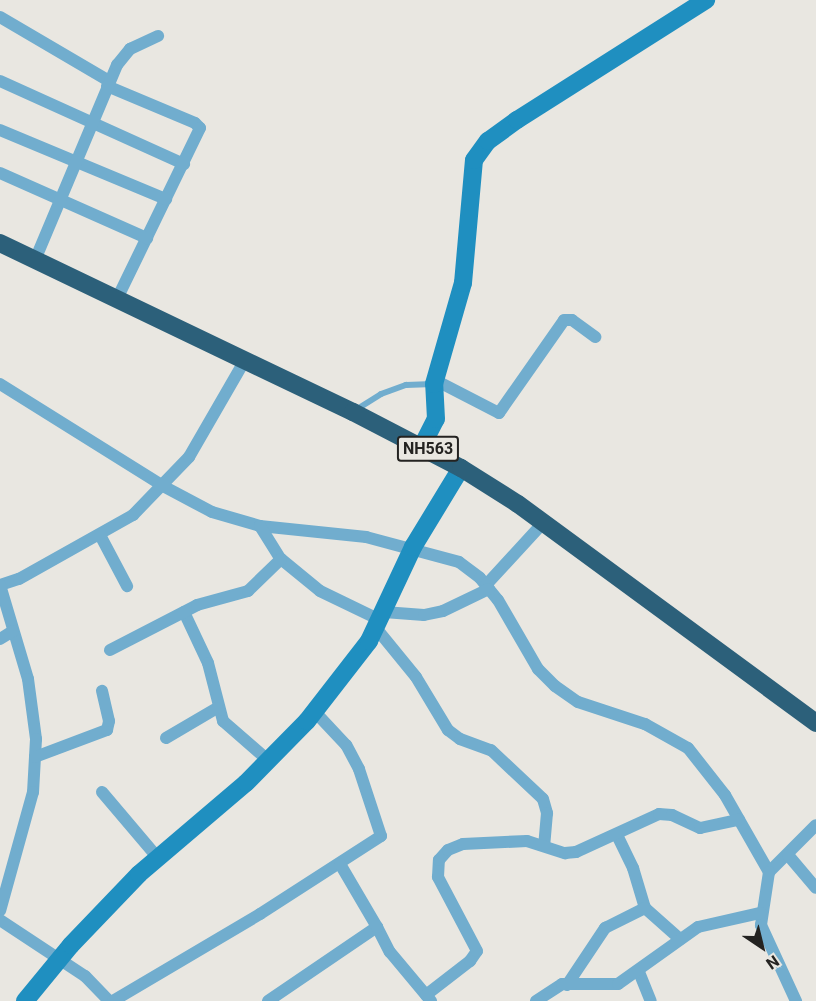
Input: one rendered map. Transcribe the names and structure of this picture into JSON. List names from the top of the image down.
{
  "streets": {
    "highway": ["NH563"]
  },
  "north": "bottom right"
}
